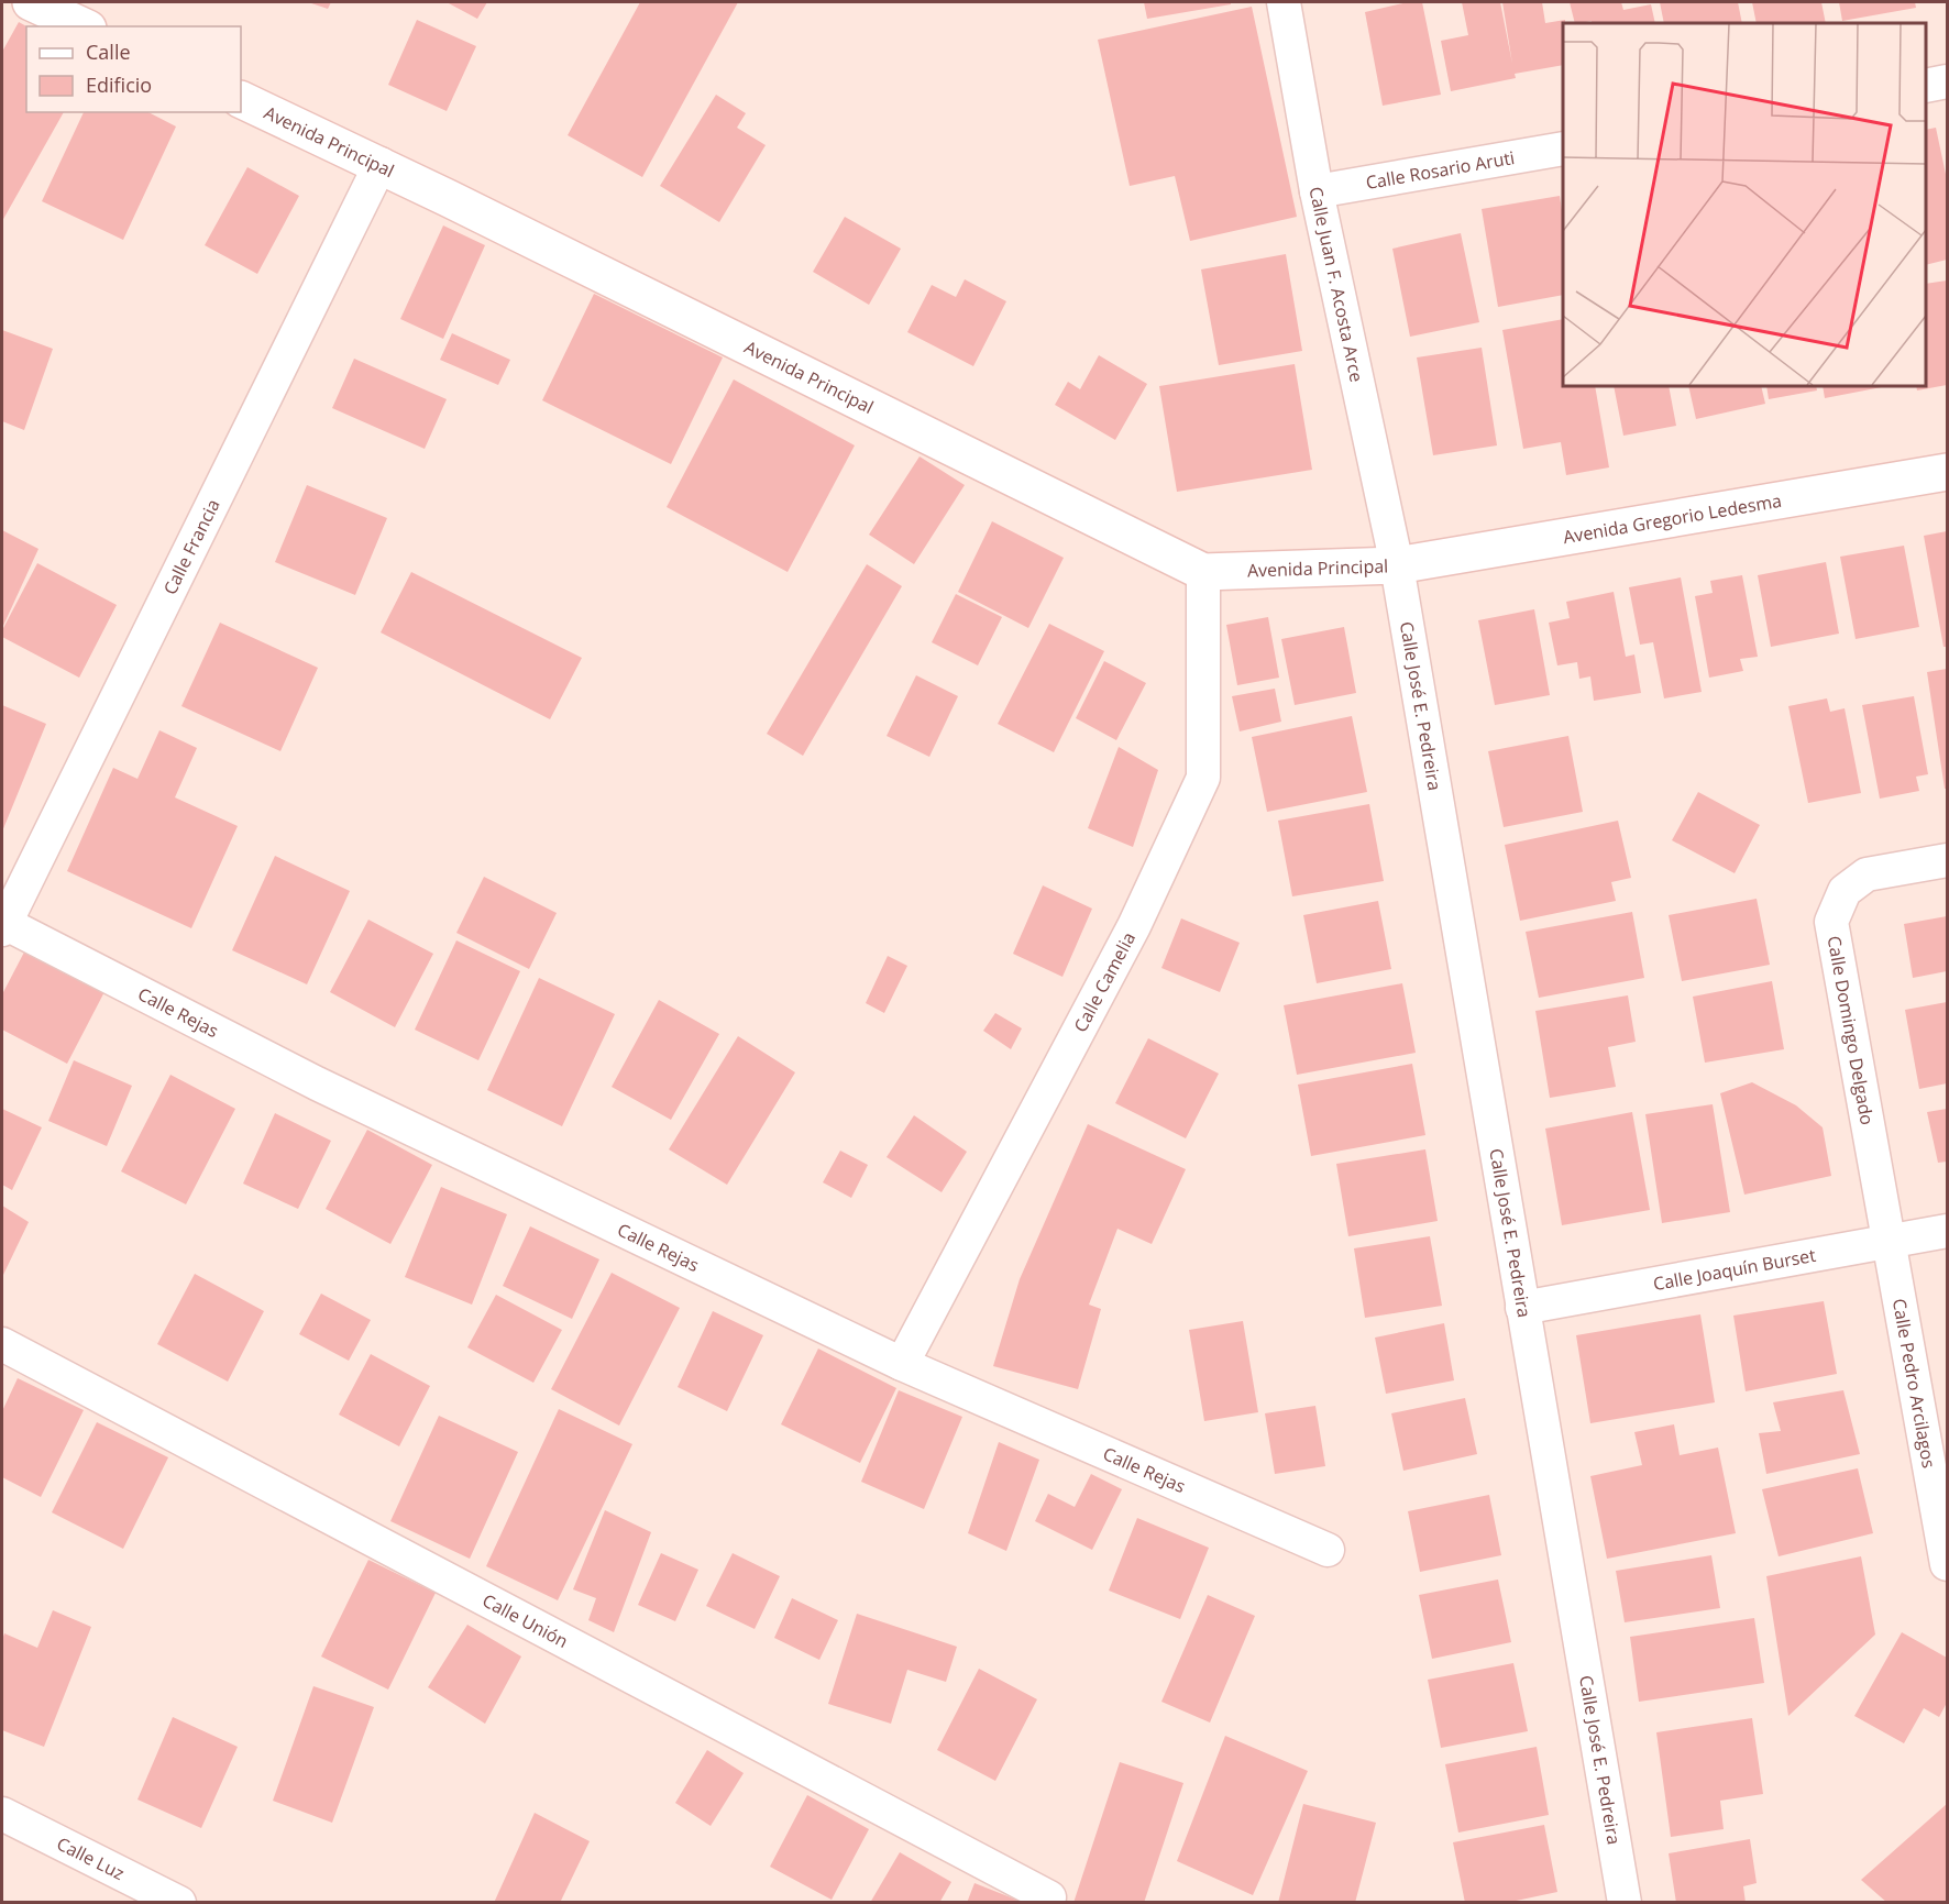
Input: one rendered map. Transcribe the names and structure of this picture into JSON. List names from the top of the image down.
{
  "streets": {
    "street": [
      "Avenida Principal",
      "Calle Rosario Aruti",
      "Calle Juan F. Acosta Arce",
      "Avenida Gregorio Ledesma",
      "Calle Francia",
      "Calle José E. Pedreira",
      "Calle Camelia",
      "Calle Rejas",
      "Calle Domingo Delgado",
      "Calle Joaquín Burset",
      "Calle Pedro Arcilagos",
      "Calle Unión",
      "Calle Luz"
    ]
  },
  "crossings": [
    ["Avenida Principal", "Calle Juan F. Acosta Arce"],
    ["Avenida Principal", "Avenida Gregorio Ledesma"],
    ["Avenida Principal", "Calle Francia"],
    ["Avenida Principal", "Calle José E. Pedreira"],
    ["Avenida Principal", "Calle Camelia"],
    ["Calle Rosario Aruti", "Calle Juan F. Acosta Arce"],
    ["Calle Juan F. Acosta Arce", "Avenida Gregorio Ledesma"],
    ["Calle Juan F. Acosta Arce", "Calle José E. Pedreira"],
    ["Avenida Gregorio Ledesma", "Calle José E. Pedreira"],
    ["Calle Francia", "Calle Rejas"],
    ["Calle José E. Pedreira", "Calle Joaquín Burset"],
    ["Calle Camelia", "Calle Rejas"],
    ["Calle Domingo Delgado", "Calle Joaquín Burset"],
    ["Calle Domingo Delgado", "Calle Pedro Arcilagos"],
    ["Calle Joaquín Burset", "Calle Pedro Arcilagos"]
  ],
  "legend": ["Calle", "Edificio"]
}
